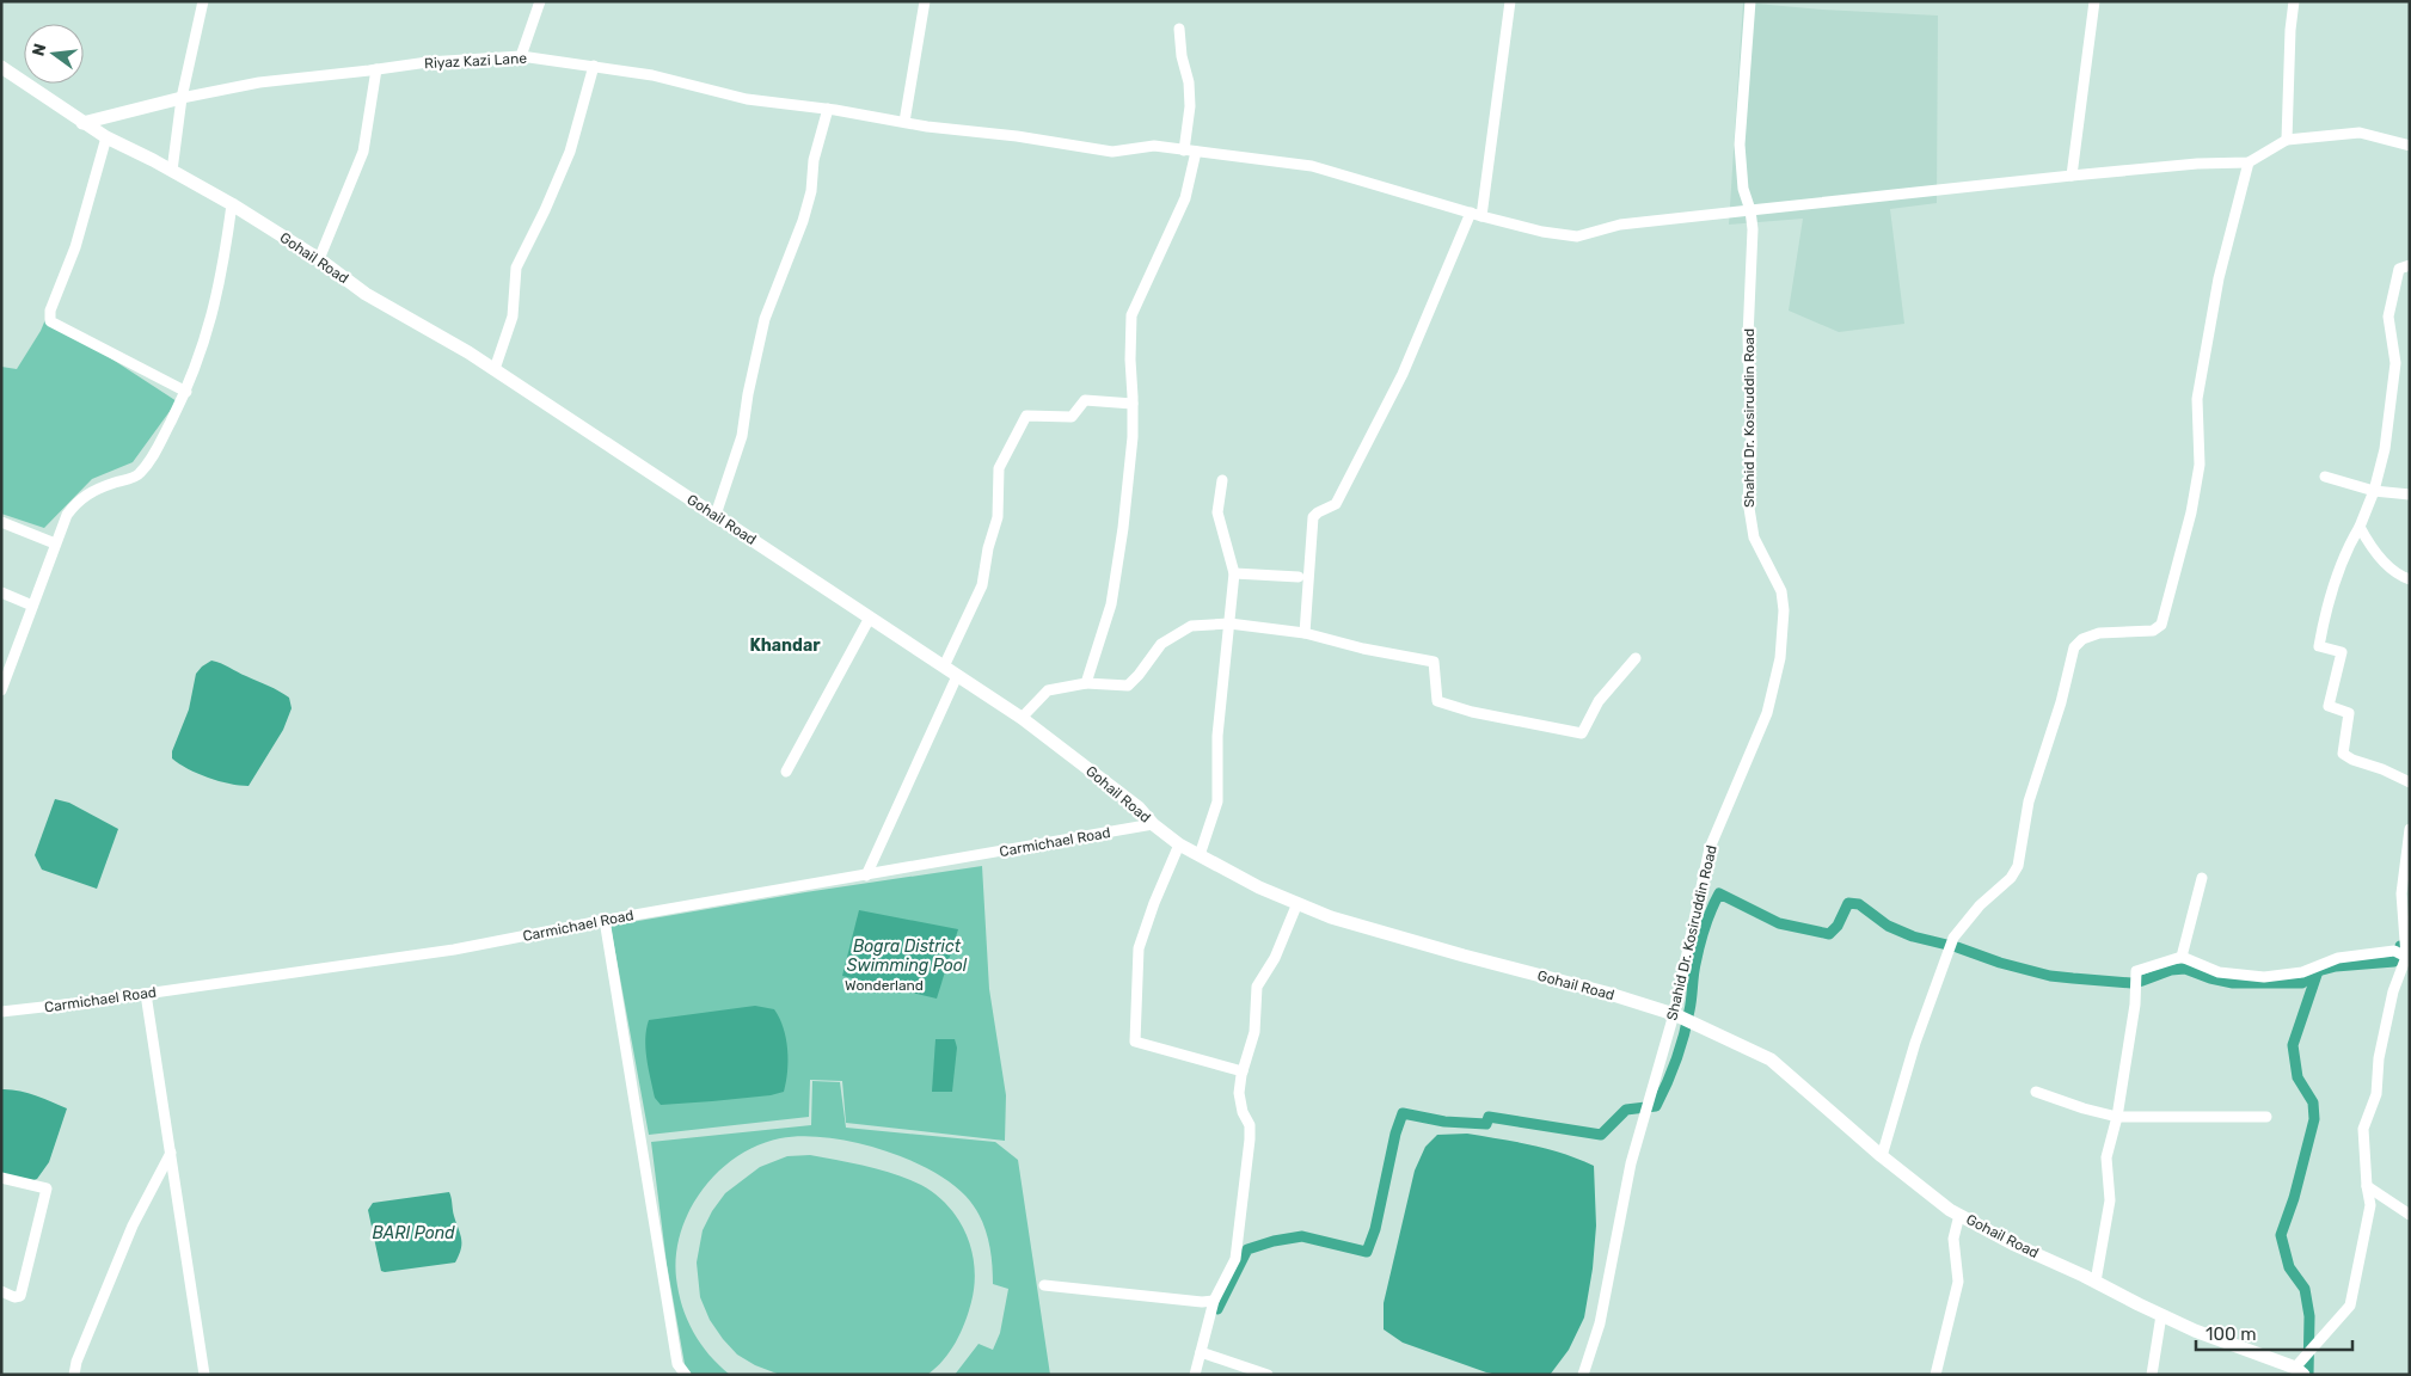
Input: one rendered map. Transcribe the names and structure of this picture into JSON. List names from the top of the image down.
{
  "streets": {
    "main road": ["Riyaz Kazi Lane", "Gohail Road"],
    "street": ["Shahid Dr. Kosiruddin Road", "Carmichael Road"]
  },
  "crossings": [
    ["Riyaz Kazi Lane", "Gohail Road"],
    ["Riyaz Kazi Lane", "Shahid Dr. Kosiruddin Road"],
    ["Gohail Road", "Shahid Dr. Kosiruddin Road"],
    ["Gohail Road", "Carmichael Road"]
  ],
  "districts": ["Khandar"],
  "water": ["Bogra District Swimming Pool", "BARI Pond"],
  "parks": ["Wonderland"],
  "scale_bar": "100 m",
  "north": "left"
}
